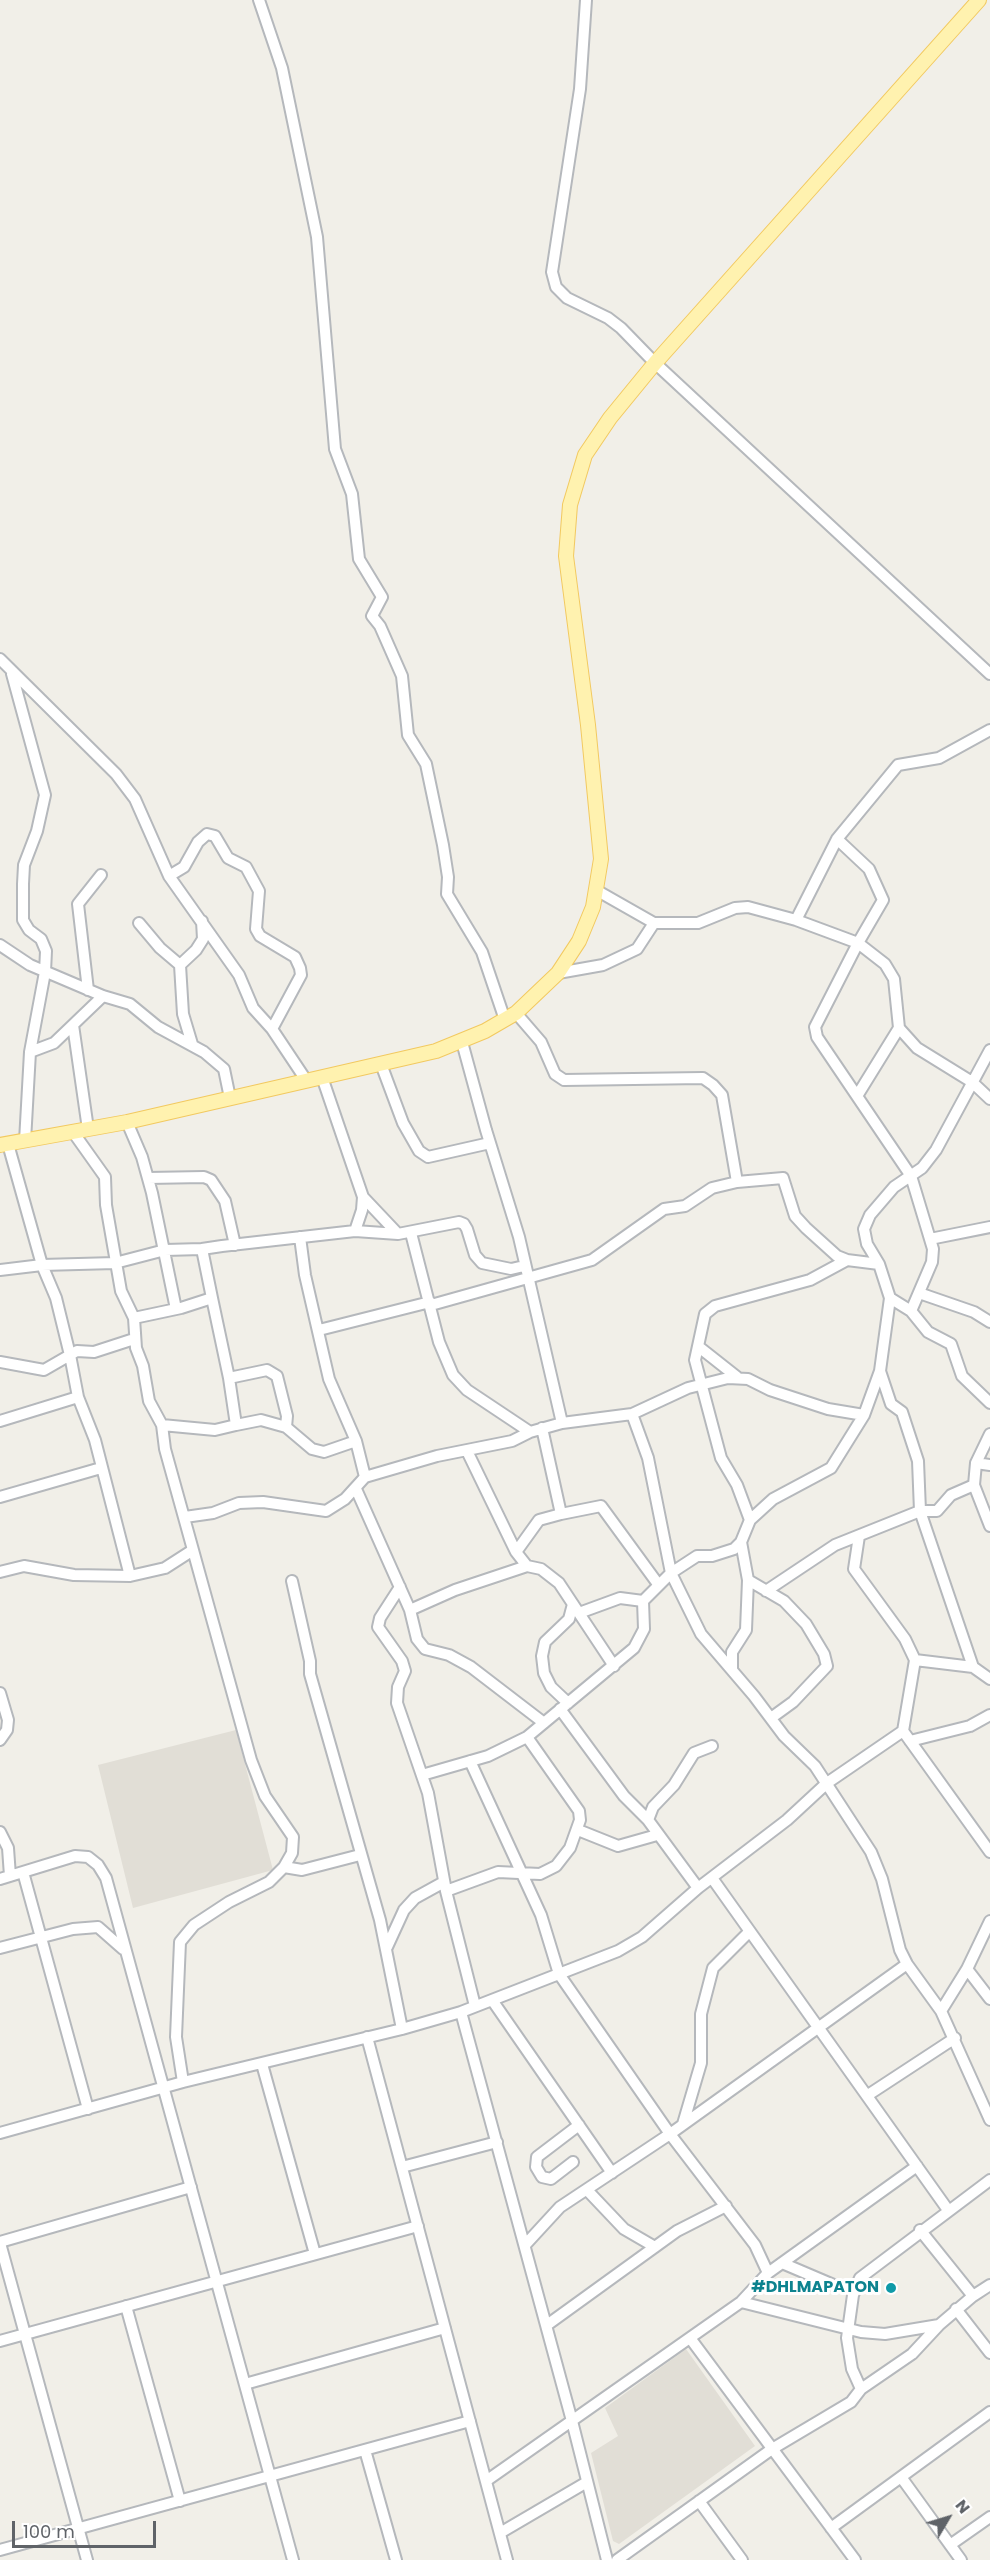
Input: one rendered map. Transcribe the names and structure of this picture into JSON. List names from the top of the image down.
{
  "places": ["#DHLMAPATON"],
  "scale_bar": "100 m",
  "north": "top right"
}
